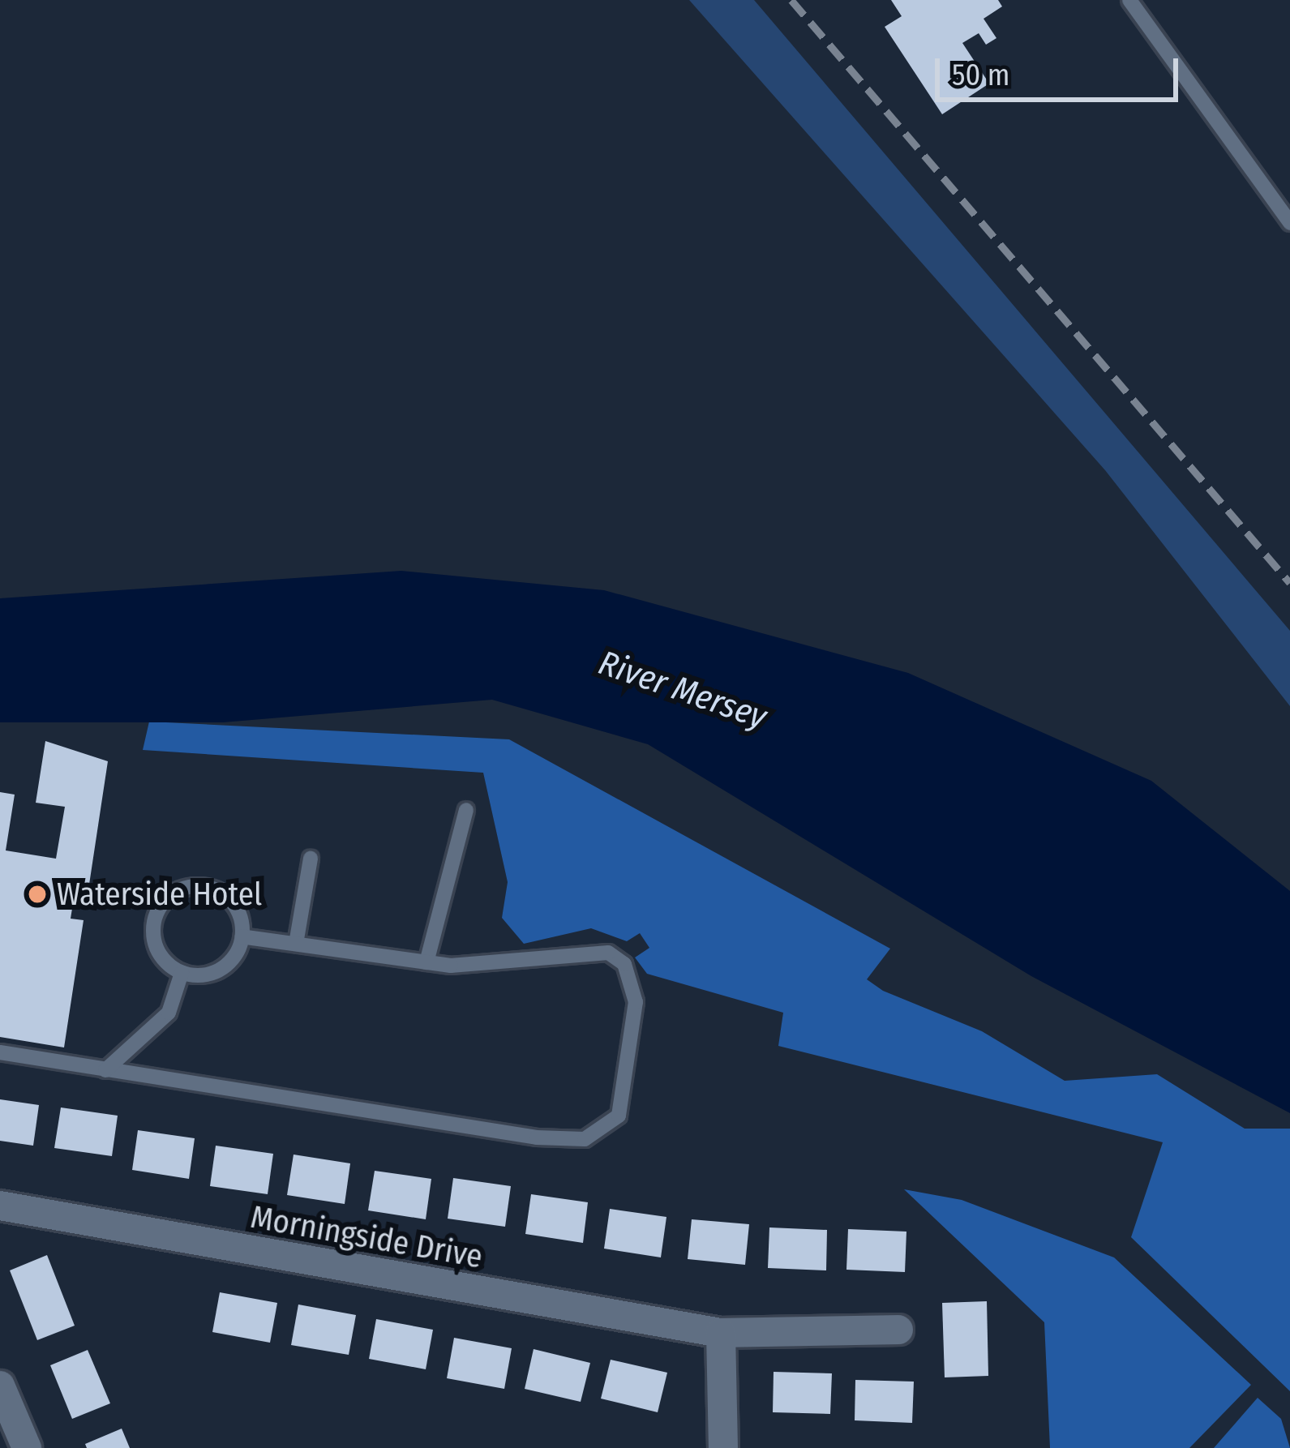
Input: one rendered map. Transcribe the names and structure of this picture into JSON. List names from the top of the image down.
{
  "streets": {
    "street": ["Morningside Drive"]
  },
  "water": ["River Mersey"],
  "places": ["Waterside Hotel"],
  "scale_bar": "50 m"
}
